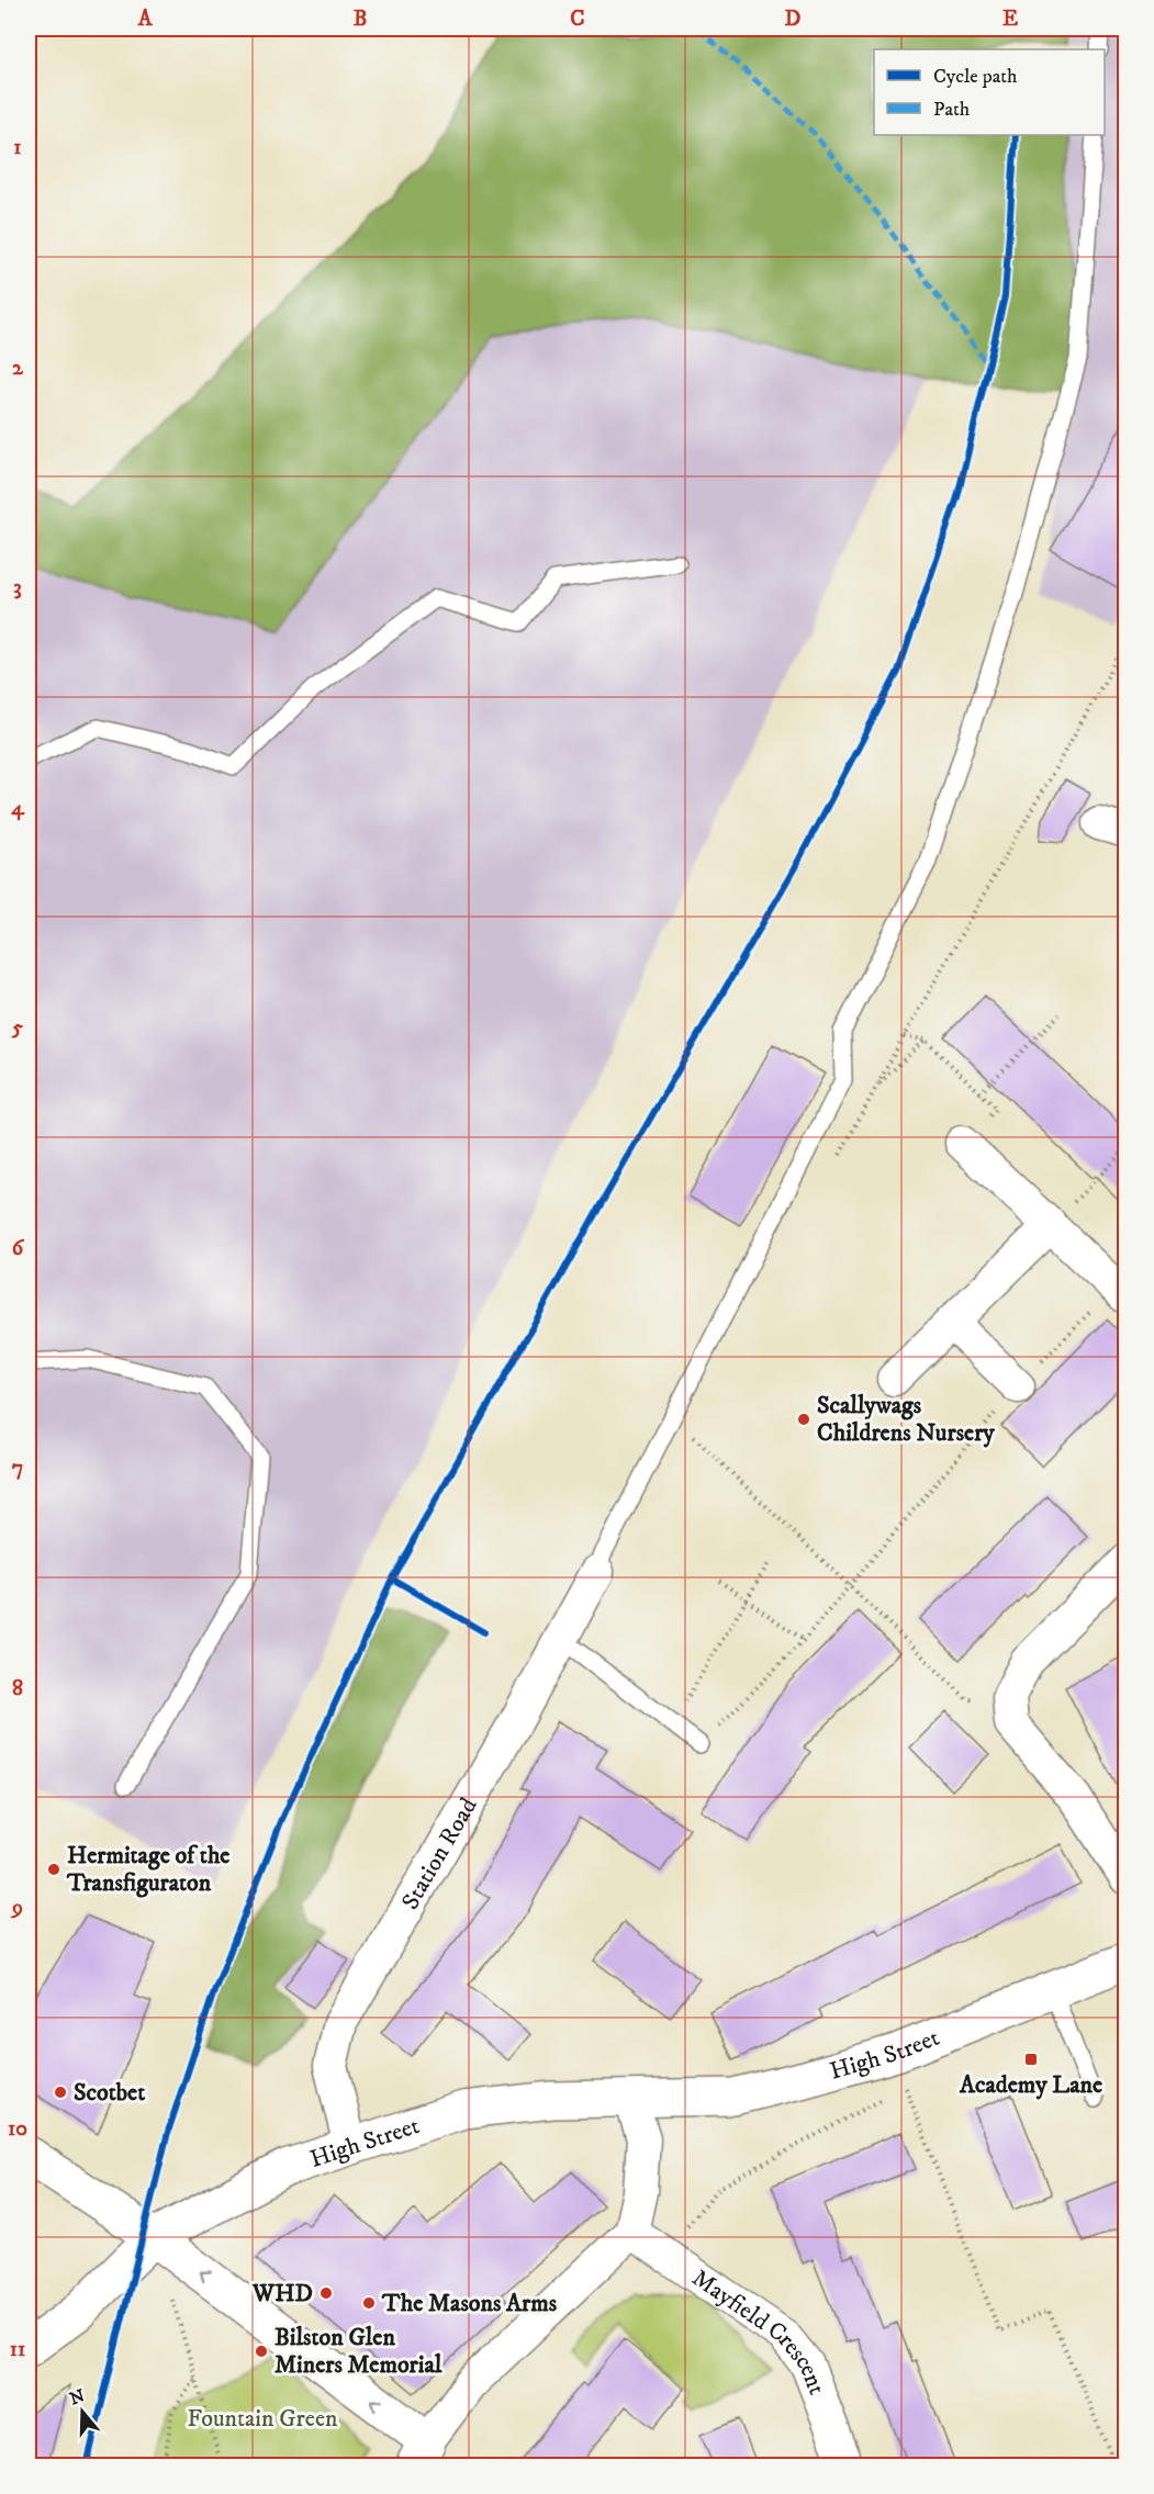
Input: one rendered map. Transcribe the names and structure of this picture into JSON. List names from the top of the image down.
{
  "streets": {
    "main road": ["High Street"],
    "street": ["Station Road", "Mayfield Crescent"]
  },
  "crossings": [
    ["Station Road", "High Street"]
  ],
  "parks": ["Fountain Green"],
  "places": {
    "other": [
      "Scallywags Childrens Nursery",
      "Hermitage of the Transfiguraton",
      "Scotbet",
      "WHD",
      "The Masons Arms",
      "Bilston Glen Miners Memorial"
    ],
    "transit": ["Academy Lane"]
  },
  "legend": ["Cycle path", "Path"],
  "north": "top",
  "grid": {
    "columns": [
      "A",
      "B",
      "C",
      "D",
      "E"
    ],
    "rows": [
      "1",
      "2",
      "3",
      "4",
      "5",
      "6",
      "7",
      "8",
      "9",
      "10",
      "11"
    ]
  }
}
